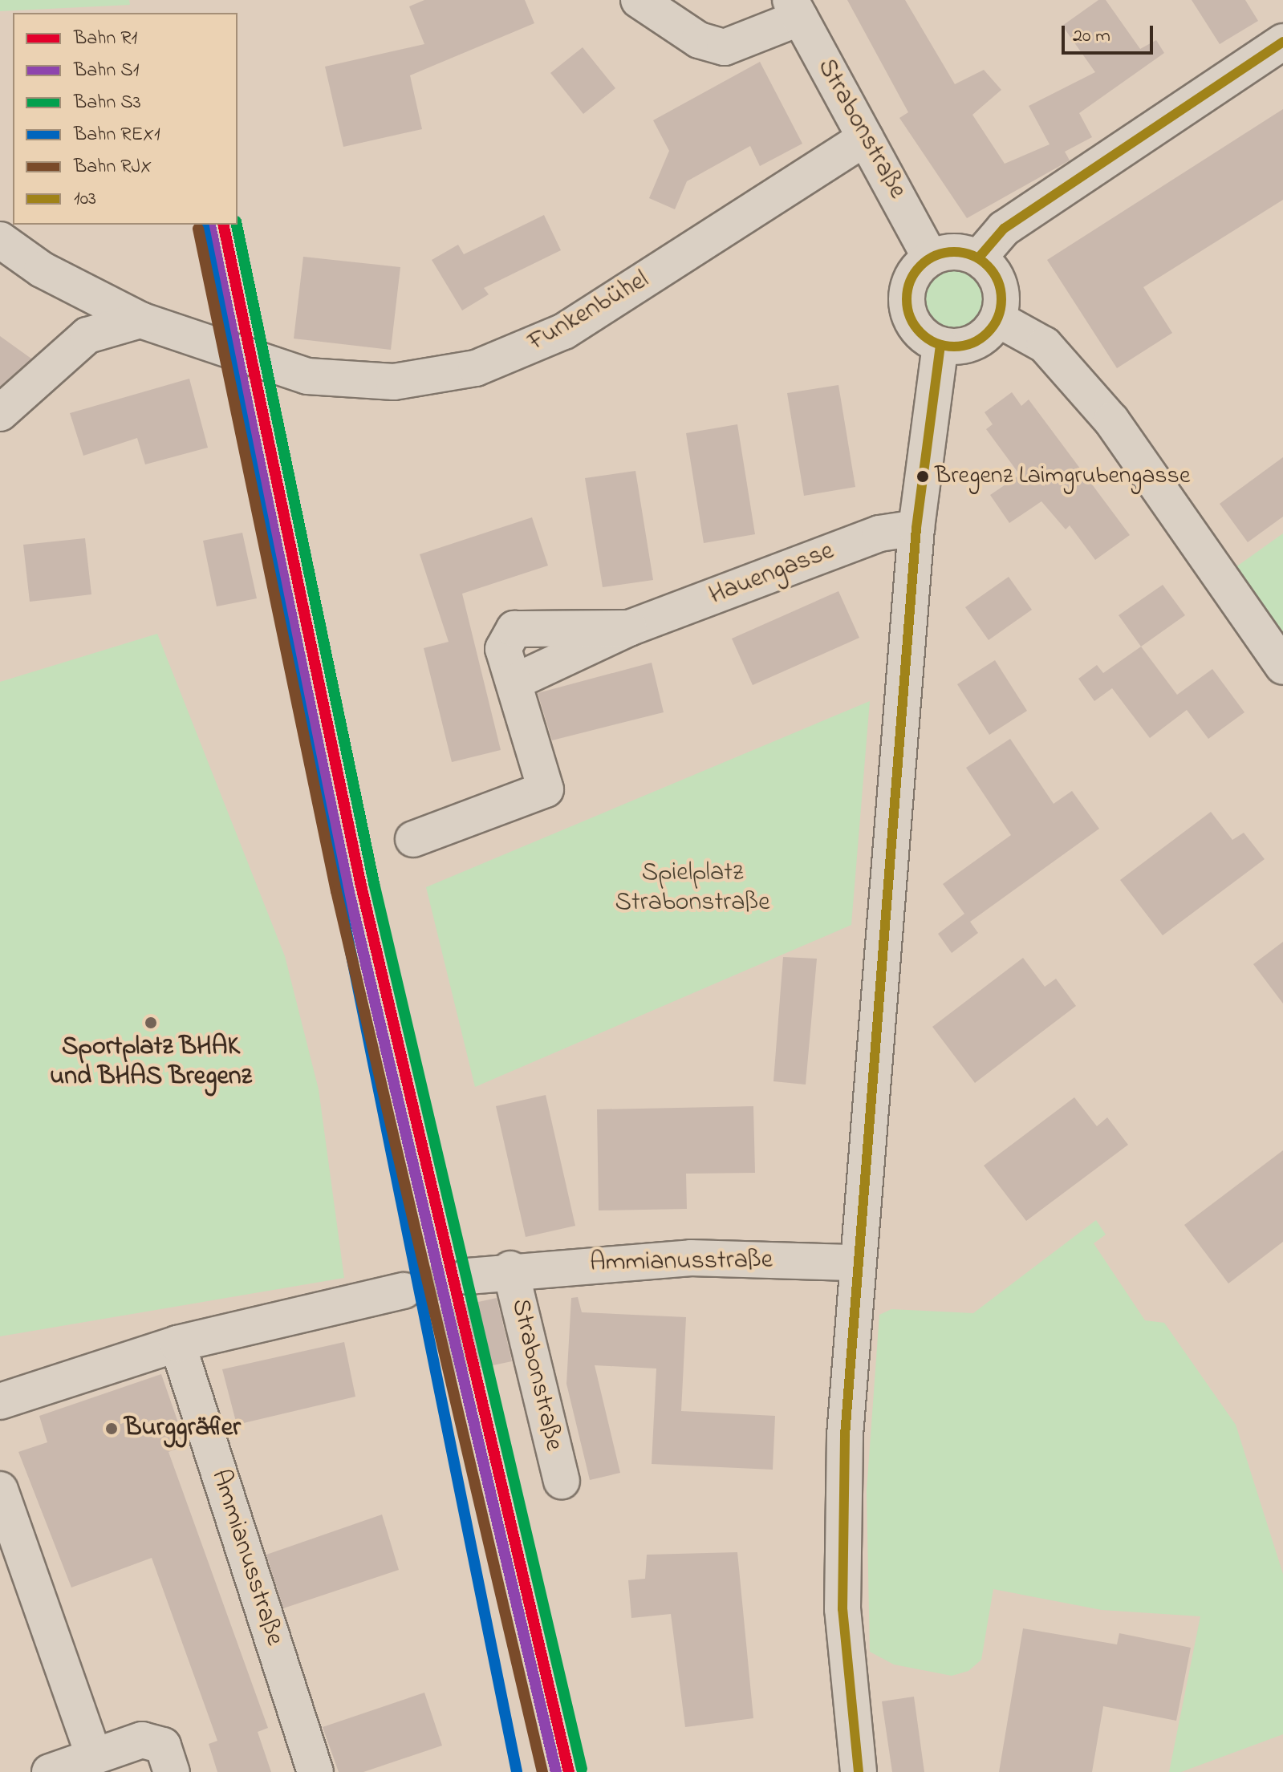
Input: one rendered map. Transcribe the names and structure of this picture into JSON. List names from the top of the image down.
{
  "streets": {
    "street": [
      "Strabonstraße",
      "Funkenbühel",
      "Hauengasse",
      "Ammianusstraße"
    ]
  },
  "crossings": [
    ["Strabonstraße", "Funkenbühel"],
    ["Strabonstraße", "Ammianusstraße"]
  ],
  "parks": ["Spielplatz Strabonstraße"],
  "places": ["Bregenz Laimgrubengasse", "Sportplatz BHAK und BHAS Bregenz", "Burggräfler"],
  "lines": [
    "transit line 103",
    "rail line R1",
    "rail line S3",
    "rail line REX1",
    "rail line S1",
    "rail line RJX"
  ],
  "legend": [
    "Bahn R1",
    "Bahn S1",
    "Bahn S3",
    "Bahn REX1",
    "Bahn RJX",
    "103"
  ],
  "scale_bar": "20 m"
}
